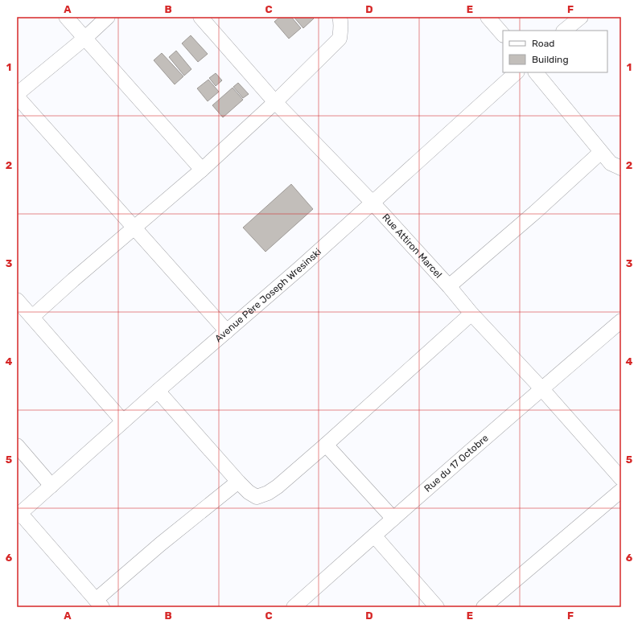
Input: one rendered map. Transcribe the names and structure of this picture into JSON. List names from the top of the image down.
{
  "streets": {
    "street": ["Rue Attiron Marcel", "Avenue Père Joseph Wresinski", "Rue du 17 Octobre"]
  },
  "crossings": [
    ["Rue Attiron Marcel", "Avenue Père Joseph Wresinski"],
    ["Rue Attiron Marcel", "Rue du 17 Octobre"]
  ],
  "legend": ["Road", "Building"],
  "grid": {
    "columns": [
      "A",
      "B",
      "C",
      "D",
      "E",
      "F"
    ],
    "rows": [
      "1",
      "2",
      "3",
      "4",
      "5",
      "6"
    ]
  }
}
